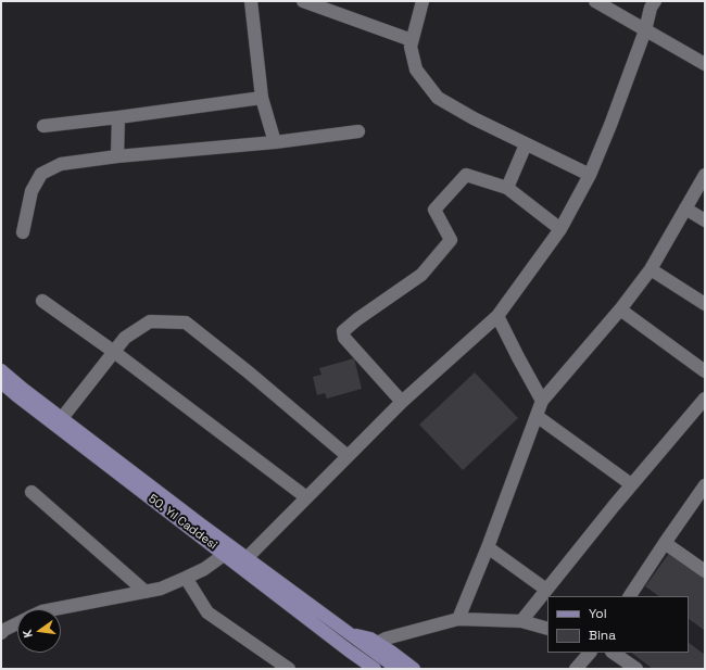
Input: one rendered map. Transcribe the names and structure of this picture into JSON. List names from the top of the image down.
{
  "streets": {
    "main road": ["50. Yıl Caddesi"]
  },
  "legend": ["Yol", "Bina"],
  "north": "left"
}
